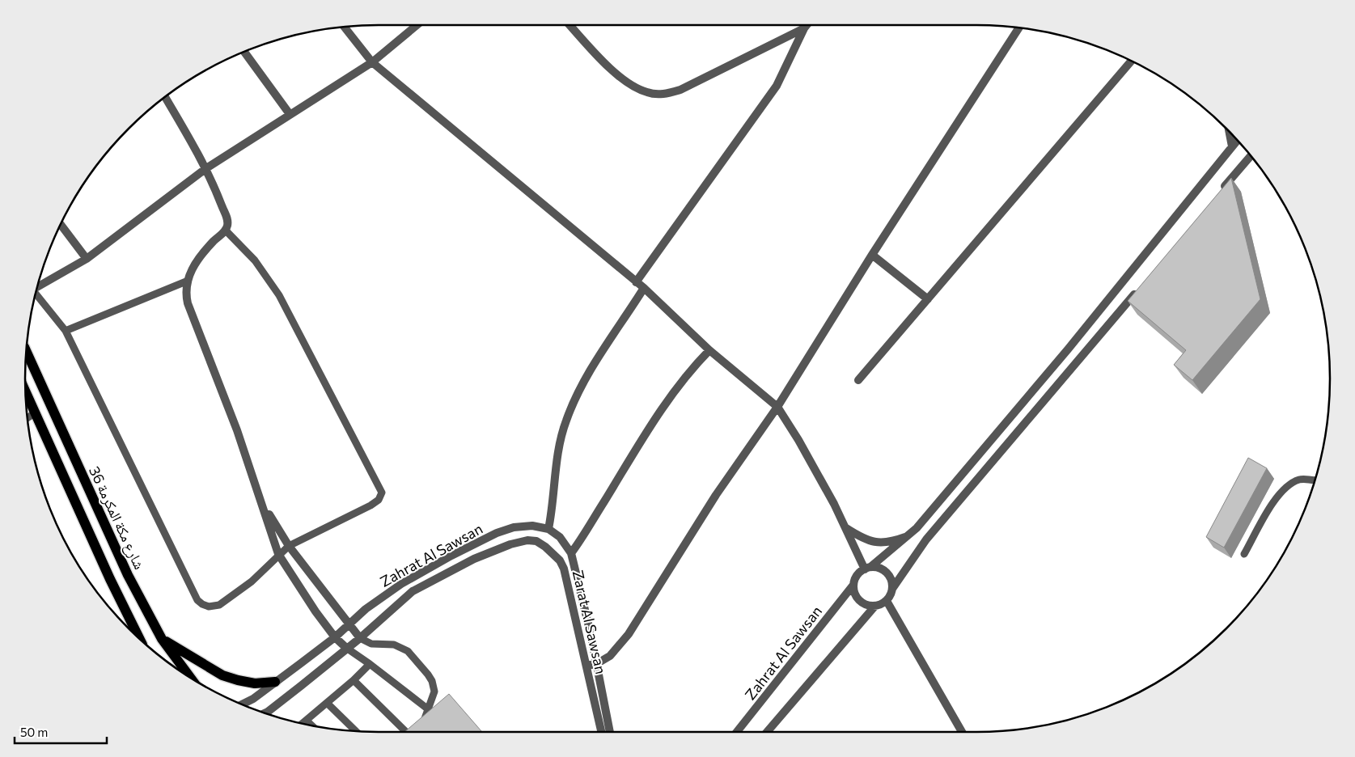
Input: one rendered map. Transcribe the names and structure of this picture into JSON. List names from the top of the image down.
{
  "streets": {
    "main road": ["شارع مكة المكرمة 36"],
    "street": ["Zahrat Al Sawsan", "Zarat Al Sawsan"]
  },
  "scale_bar": "50 m"
}
